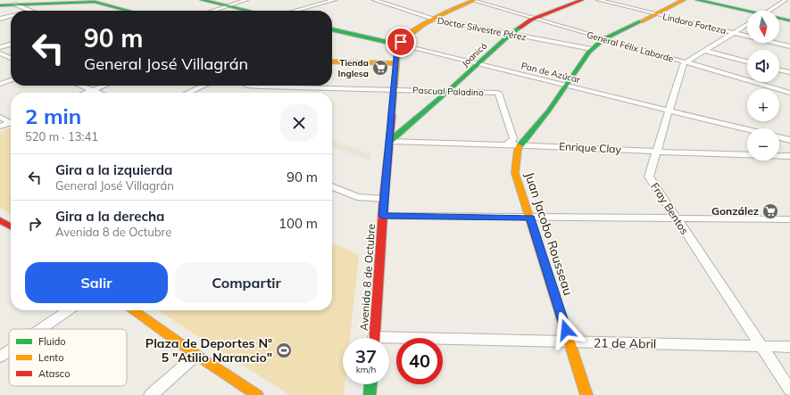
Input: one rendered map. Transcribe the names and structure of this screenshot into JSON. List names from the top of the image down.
{
  "streets": {
    "street": [
      "Lindoro Forteza",
      "Doctor Silvestre Pérez",
      "General Félix Laborde",
      "Joanicó",
      "Pan de Azúcar",
      "Pascual Paladino",
      "Enrique Clay",
      "Fray Bentos",
      "Juan Jacobo Rousseau",
      "Avenida 8 de Octubre",
      "21 de Abril"
    ]
  },
  "crossings": [
    ["Lindoro Forteza", "Juan Jacobo Rousseau"],
    ["Doctor Silvestre Pérez", "Joanicó"],
    ["Doctor Silvestre Pérez", "Juan Jacobo Rousseau"],
    ["General Félix Laborde", "Joanicó"],
    ["General Félix Laborde", "Fray Bentos"],
    ["General Félix Laborde", "Juan Jacobo Rousseau"],
    ["Joanicó", "Pan de Azúcar"],
    ["Joanicó", "Pascual Paladino"],
    ["Joanicó", "Enrique Clay"],
    ["Joanicó", "Avenida 8 de Octubre"],
    ["Pan de Azúcar", "Fray Bentos"],
    ["Pan de Azúcar", "Juan Jacobo Rousseau"],
    ["Pan de Azúcar", "Avenida 8 de Octubre"],
    ["Pascual Paladino", "Avenida 8 de Octubre"],
    ["Enrique Clay", "Fray Bentos"],
    ["Enrique Clay", "Juan Jacobo Rousseau"],
    ["Enrique Clay", "Avenida 8 de Octubre"],
    ["Fray Bentos", "21 de Abril"],
    ["Juan Jacobo Rousseau", "21 de Abril"]
  ],
  "places": {
    "supermarket": ["Tienda Inglesa", "González"],
    "sports": ["Plaza de Deportes Nº 5 \"Atilio Narancio\""]
  },
  "legend": ["Fluido", "Lento", "Atasco"],
  "north": "bottom",
  "page": {
    "map_buttons": ["+", "−"],
    "turn": ["90 m", "General José Villagrán"],
    "heading": ["2 min", "520 m · 13:41"],
    "list": [
      {
        "name": "Gira a la izquierda",
        "note": "General José Villagrán",
        "value": "90 m"
      },
      {
        "name": "Gira a la derecha",
        "note": "Avenida 8 de Octubre",
        "value": "100 m"
      }
    ],
    "buttons": ["Salir", "Compartir"],
    "speed": "37 km/h",
    "limit": "40"
  }
}
